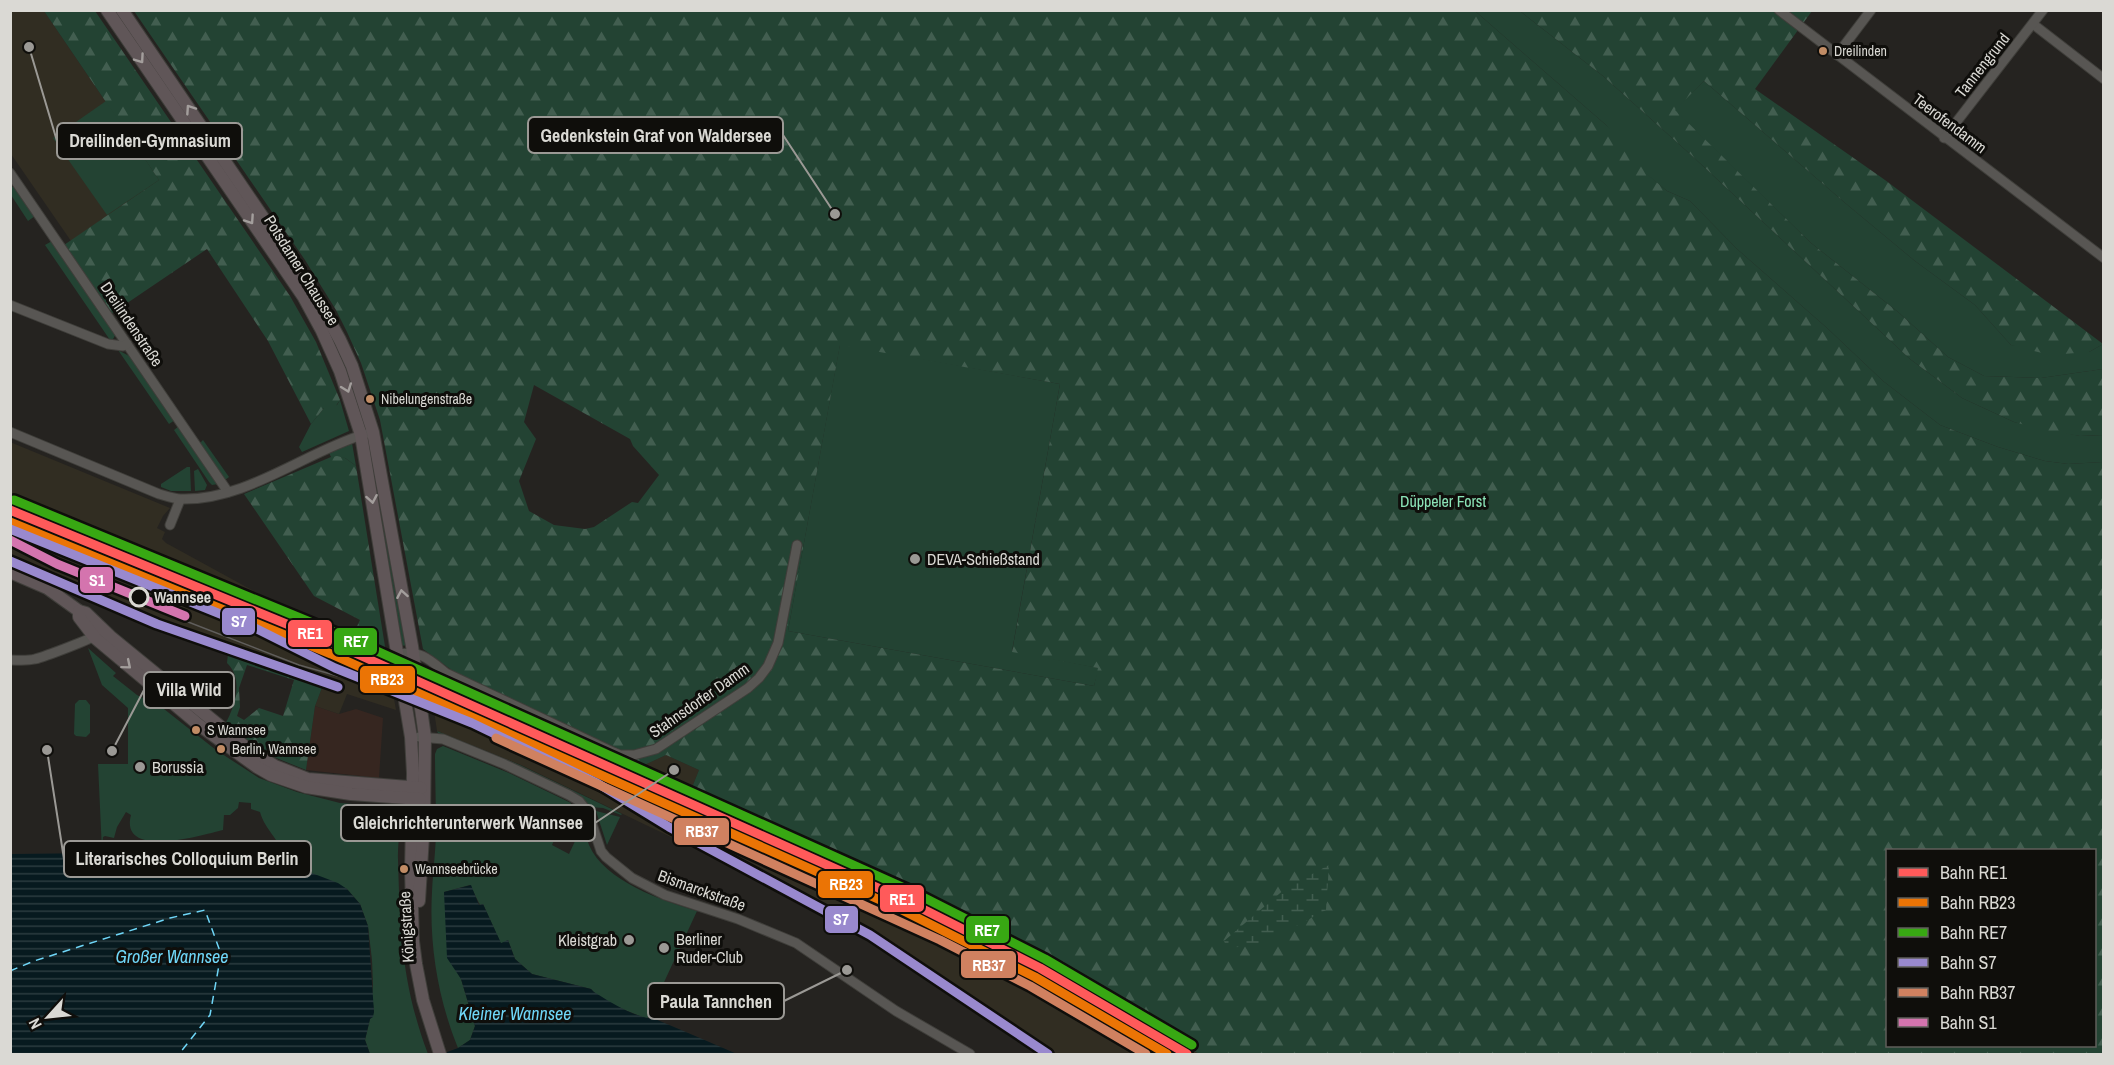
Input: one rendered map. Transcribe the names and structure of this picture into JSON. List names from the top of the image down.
{
  "streets": {
    "main road": ["Potsdamer Chaussee", "Königstraße"],
    "street": [
      "Tannengrund",
      "Teerofendamm",
      "Dreilindenstraße",
      "Stahnsdorfer Damm",
      "Bismarckstraße"
    ]
  },
  "crossings": [
    ["Tannengrund", "Teerofendamm"],
    ["Potsdamer Chaussee", "Stahnsdorfer Damm"],
    ["Potsdamer Chaussee", "Königstraße"],
    ["Stahnsdorfer Damm", "Königstraße"],
    ["Bismarckstraße", "Königstraße"]
  ],
  "water": ["Großer Wannsee", "Kleiner Wannsee"],
  "parks": ["Düppeler Forst"],
  "places": [
    "Dreilinden-Gymnasium",
    "Dreilinden",
    "Gedenkstein Graf von Waldersee",
    "Nibelungenstraße",
    "DEVA-Schießstand",
    "Wannsee",
    "S Wannsee",
    "Berlin, Wannsee",
    "Literarisches Colloquium Berlin",
    "Villa Wild",
    "Borussia",
    "Gleichrichterunterwerk Wannsee",
    "Wannseebrücke",
    "Kleistgrab",
    "Berliner Ruder-Club",
    "Paula Tannchen"
  ],
  "lines": [
    "rail line RE7",
    "rail line RE1",
    "rail line RB23",
    "rail line S7",
    "rail line S1",
    "rail line RB37"
  ],
  "legend": [
    "Bahn RE1",
    "Bahn RB23",
    "Bahn RE7",
    "Bahn S7",
    "Bahn RB37",
    "Bahn S1"
  ],
  "north": "bottom left"
}
